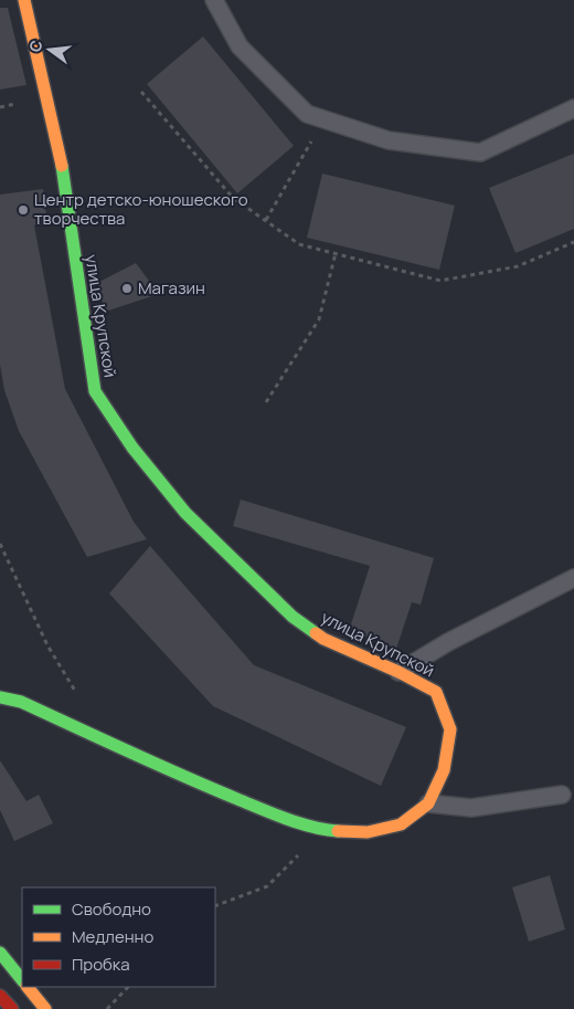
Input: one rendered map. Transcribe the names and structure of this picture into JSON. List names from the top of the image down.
{
  "streets": {
    "main road": ["улица Крупской"]
  },
  "places": ["Центр детско-юношеского творчества", "Магазин"],
  "legend": ["Свободно", "Медленно", "Пробка"],
  "north": "left"
}
